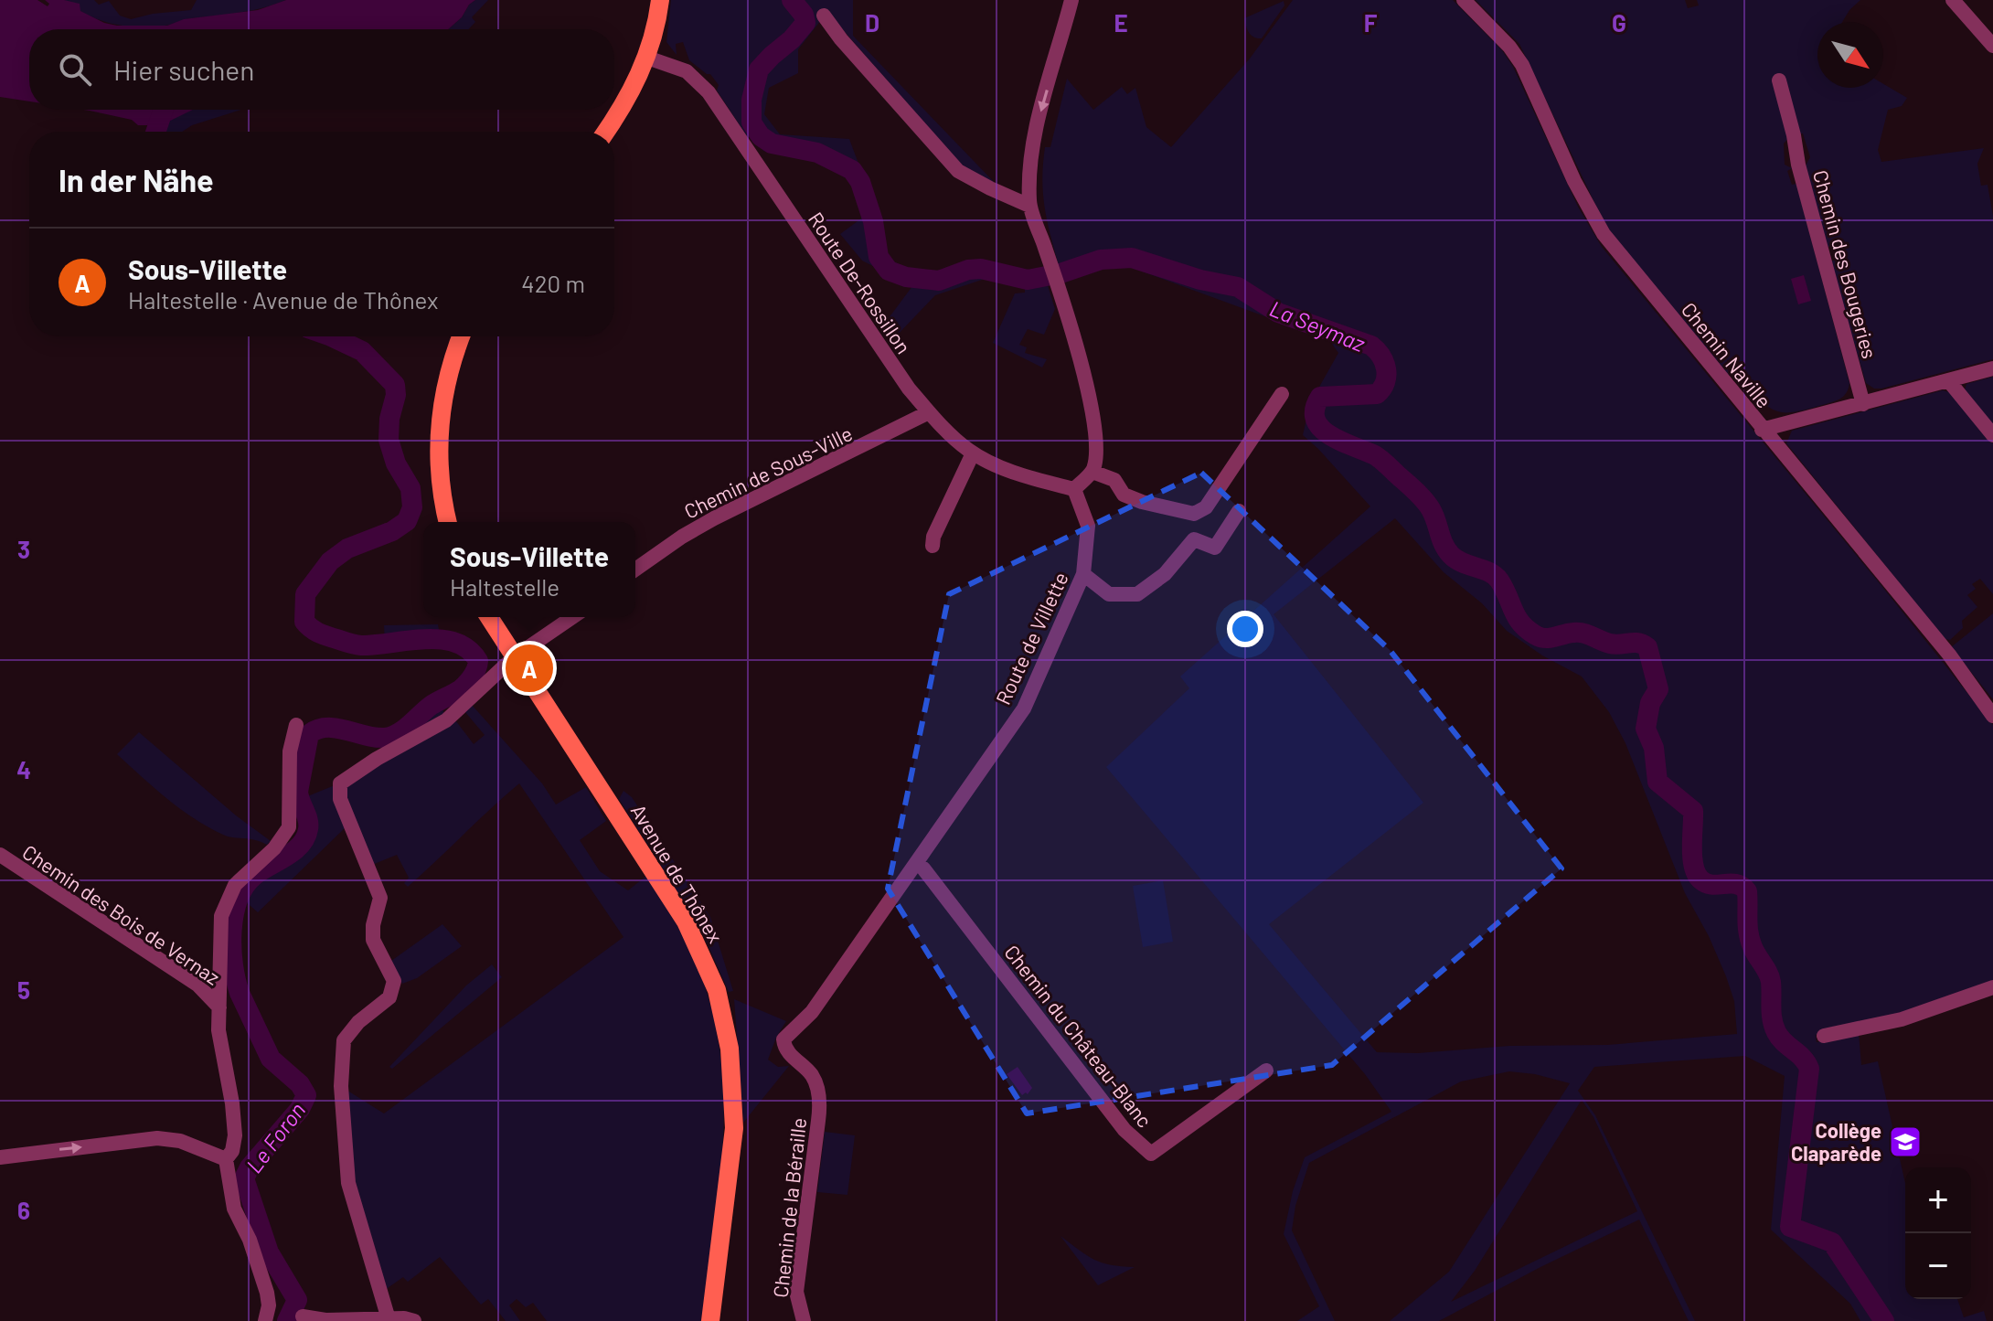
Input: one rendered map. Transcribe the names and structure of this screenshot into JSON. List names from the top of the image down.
{
  "streets": {
    "main road": ["Avenue de Thônex"],
    "street": [
      "Chemin des Bougeries",
      "Route De-Rossillon",
      "Chemin Naville",
      "Chemin de Sous-Ville",
      "Route de Villette",
      "Chemin des Bois de Vernaz",
      "Chemin du Château-Blanc",
      "Chemin de la Béraille"
    ]
  },
  "crossings": [
    ["Route De-Rossillon", "Chemin de Sous-Ville"],
    ["Route De-Rossillon", "Route de Villette"],
    ["Route de Villette", "Chemin du Château-Blanc"],
    ["Route de Villette", "Chemin de la Béraille"]
  ],
  "water": ["La Seymaz", "Le Foron"],
  "places": {
    "school or university": ["Collège Claparède"]
  },
  "north": "bottom right",
  "page": {
    "search": "Hier suchen",
    "heading": "In der Nähe",
    "list": [
      {
        "mark": "A",
        "name": "Sous-Villette",
        "note": "Haltestelle · Avenue de Thônex",
        "value": "420 m"
      }
    ],
    "popup": ["Sous-Villette", "Haltestelle"],
    "pins": "A",
    "map_buttons": ["+", "−"]
  },
  "grid": {
    "columns": [
      "D",
      "E",
      "F",
      "G"
    ],
    "rows": [
      "3",
      "4",
      "5",
      "6"
    ]
  }
}
